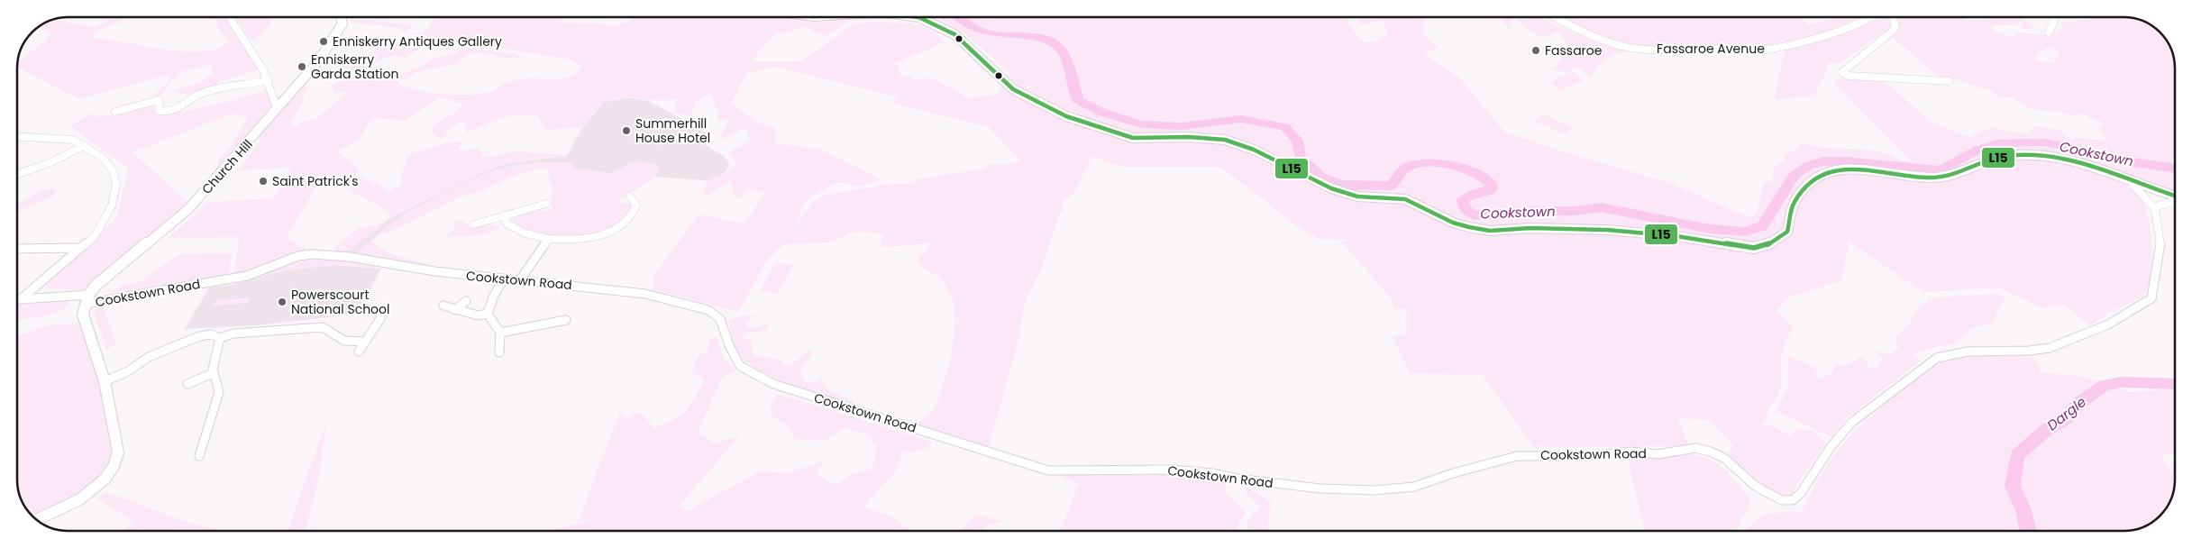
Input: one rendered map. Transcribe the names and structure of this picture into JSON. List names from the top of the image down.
{
  "streets": {
    "main road": ["Church Hill"],
    "street": ["Fassaroe Avenue", "Cookstown Road"]
  },
  "crossings": [
    ["Church Hill", "Cookstown Road"]
  ],
  "water": ["Cookstown", "Dargle"],
  "places": [
    "Enniskerry Antiques Gallery",
    "Fassaroe",
    "Enniskerry Garda Station",
    "Summerhill House Hotel",
    "Saint Patrick's",
    "Powerscourt National School"
  ],
  "lines": ["transit line L15"]
}
